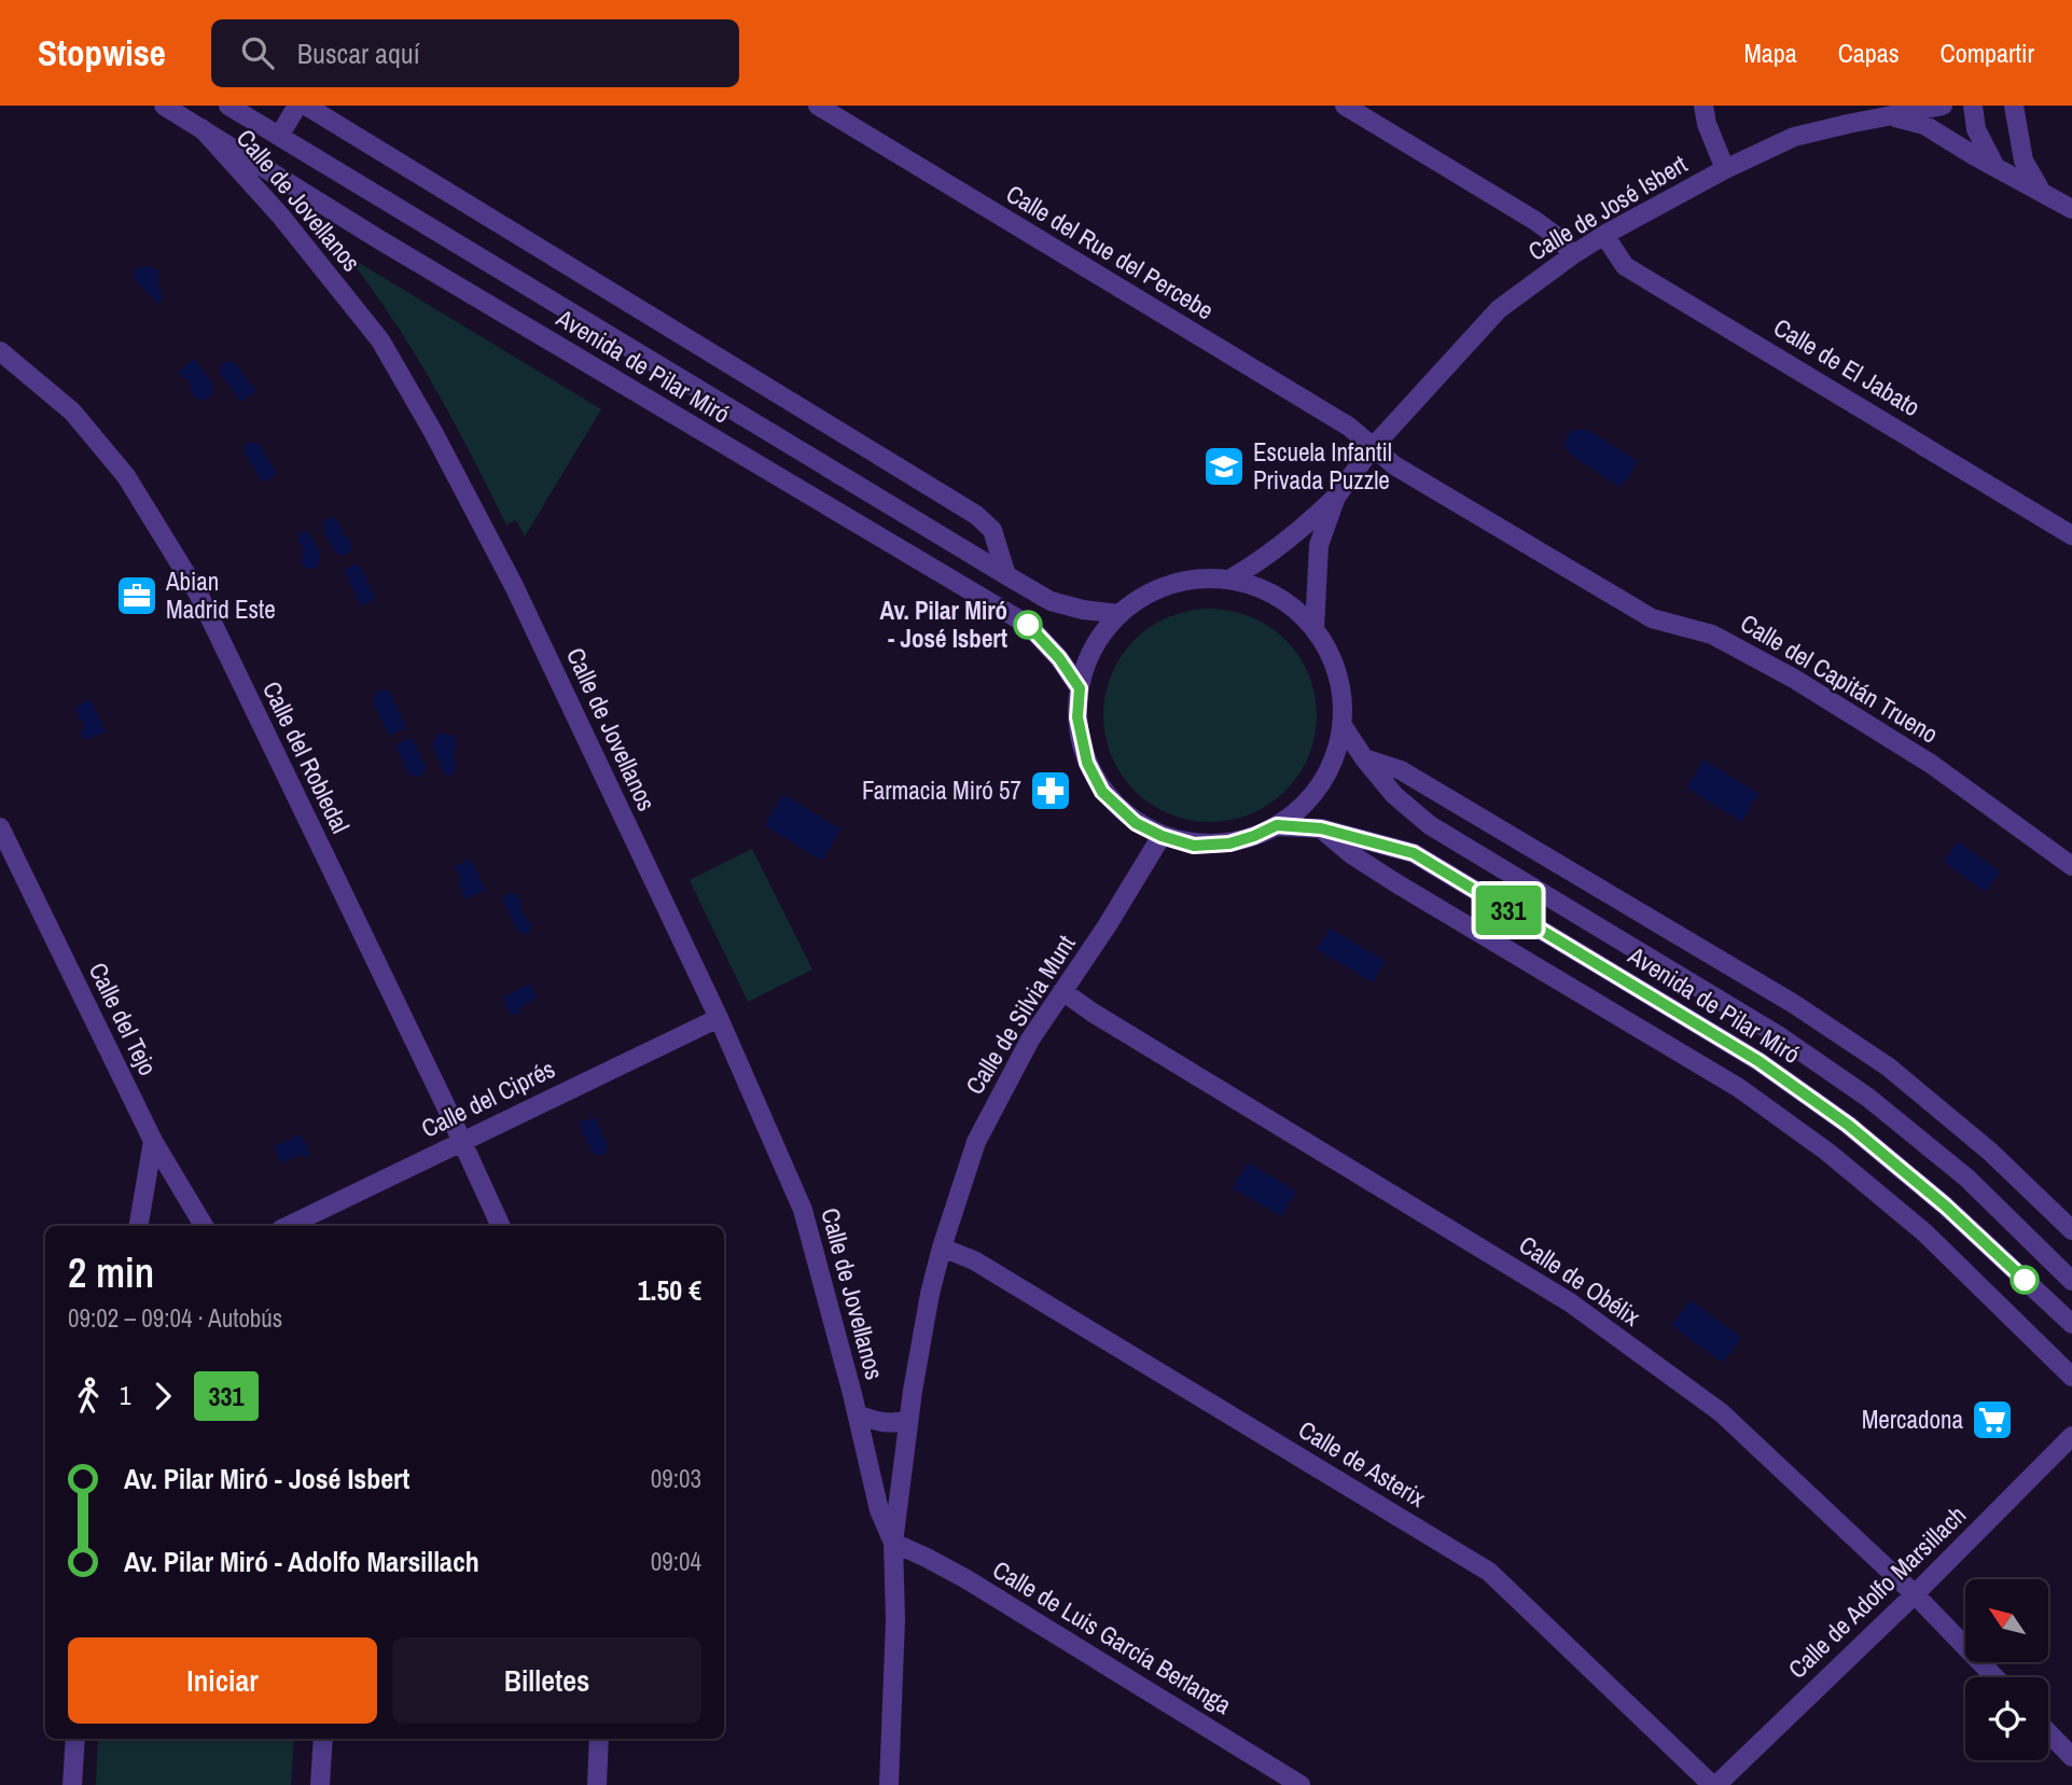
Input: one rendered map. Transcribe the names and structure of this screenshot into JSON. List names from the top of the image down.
{
  "streets": {
    "street": [
      "Calle de Jovellanos",
      "Calle de José Isbert",
      "Calle del Rue del Percebe",
      "Avenida de Pilar Miró",
      "Calle de El Jabato",
      "Calle del Capitán Trueno",
      "Calle del Robledal",
      "Calle de Silvia Munt",
      "Calle del Tejo",
      "Calle del Ciprés",
      "Calle de Obélix",
      "Calle de Asterix",
      "Calle de Adolfo Marsillach",
      "Calle de Luis García Berlanga"
    ]
  },
  "crossings": [
    ["Calle de Jovellanos", "Avenida de Pilar Miró"],
    ["Calle de Jovellanos", "Calle de Silvia Munt"],
    ["Calle de Jovellanos", "Calle del Ciprés"],
    ["Calle de Jovellanos", "Calle de Luis García Berlanga"],
    ["Calle de José Isbert", "Calle del Rue del Percebe"],
    ["Calle de José Isbert", "Avenida de Pilar Miró"],
    ["Calle de José Isbert", "Calle de El Jabato"],
    ["Calle de José Isbert", "Calle del Capitán Trueno"],
    ["Calle de José Isbert", "Calle de Silvia Munt"],
    ["Calle del Rue del Percebe", "Calle del Capitán Trueno"],
    ["Avenida de Pilar Miró", "Calle de Silvia Munt"],
    ["Calle del Robledal", "Calle del Ciprés"],
    ["Calle de Silvia Munt", "Calle de Obélix"],
    ["Calle de Silvia Munt", "Calle de Asterix"],
    ["Calle de Silvia Munt", "Calle de Luis García Berlanga"],
    ["Calle de Obélix", "Calle de Adolfo Marsillach"],
    ["Calle de Asterix", "Calle de Adolfo Marsillach"]
  ],
  "places": {
    "school or university": ["Escuela Infantil Privada Puzzle"],
    "office": ["Abian Madrid Este"],
    "other": ["Av. Pilar Miró - José Isbert"],
    "pharmacy": ["Farmacia Miró 57"],
    "supermarket": ["Mercadona"]
  },
  "lines": ["bus line 331"],
  "north": "top left",
  "page": {
    "header": "Stopwise",
    "search": "Buscar aquí",
    "nav": ["Mapa", "Capas", "Compartir"],
    "on_map": "331",
    "heading": ["2 min", "09:02 – 09:04 · Autobús", "1.50 €"],
    "legs": ["1", "331"],
    "list": [
      {
        "name": "Av. Pilar Miró - José Isbert",
        "value": "09:03"
      },
      {
        "name": "Av. Pilar Miró - Adolfo Marsillach",
        "value": "09:04"
      }
    ],
    "buttons": ["Iniciar", "Billetes"]
  }
}
